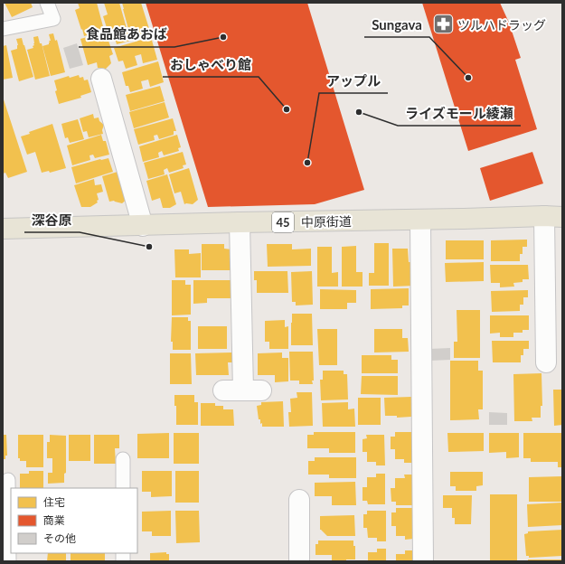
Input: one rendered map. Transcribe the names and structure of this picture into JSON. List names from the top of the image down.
{
  "streets": {
    "main road": ["中原街道", "45"]
  },
  "places": {
    "pharmacy": ["ツルハドラッグ"],
    "other": [
      "食品館あおば",
      "Sungava",
      "おしゃべり館",
      "ライズモール綾瀬",
      "アップル",
      "深谷原"
    ]
  },
  "legend": ["住宅", "商業", "その他"]
}
